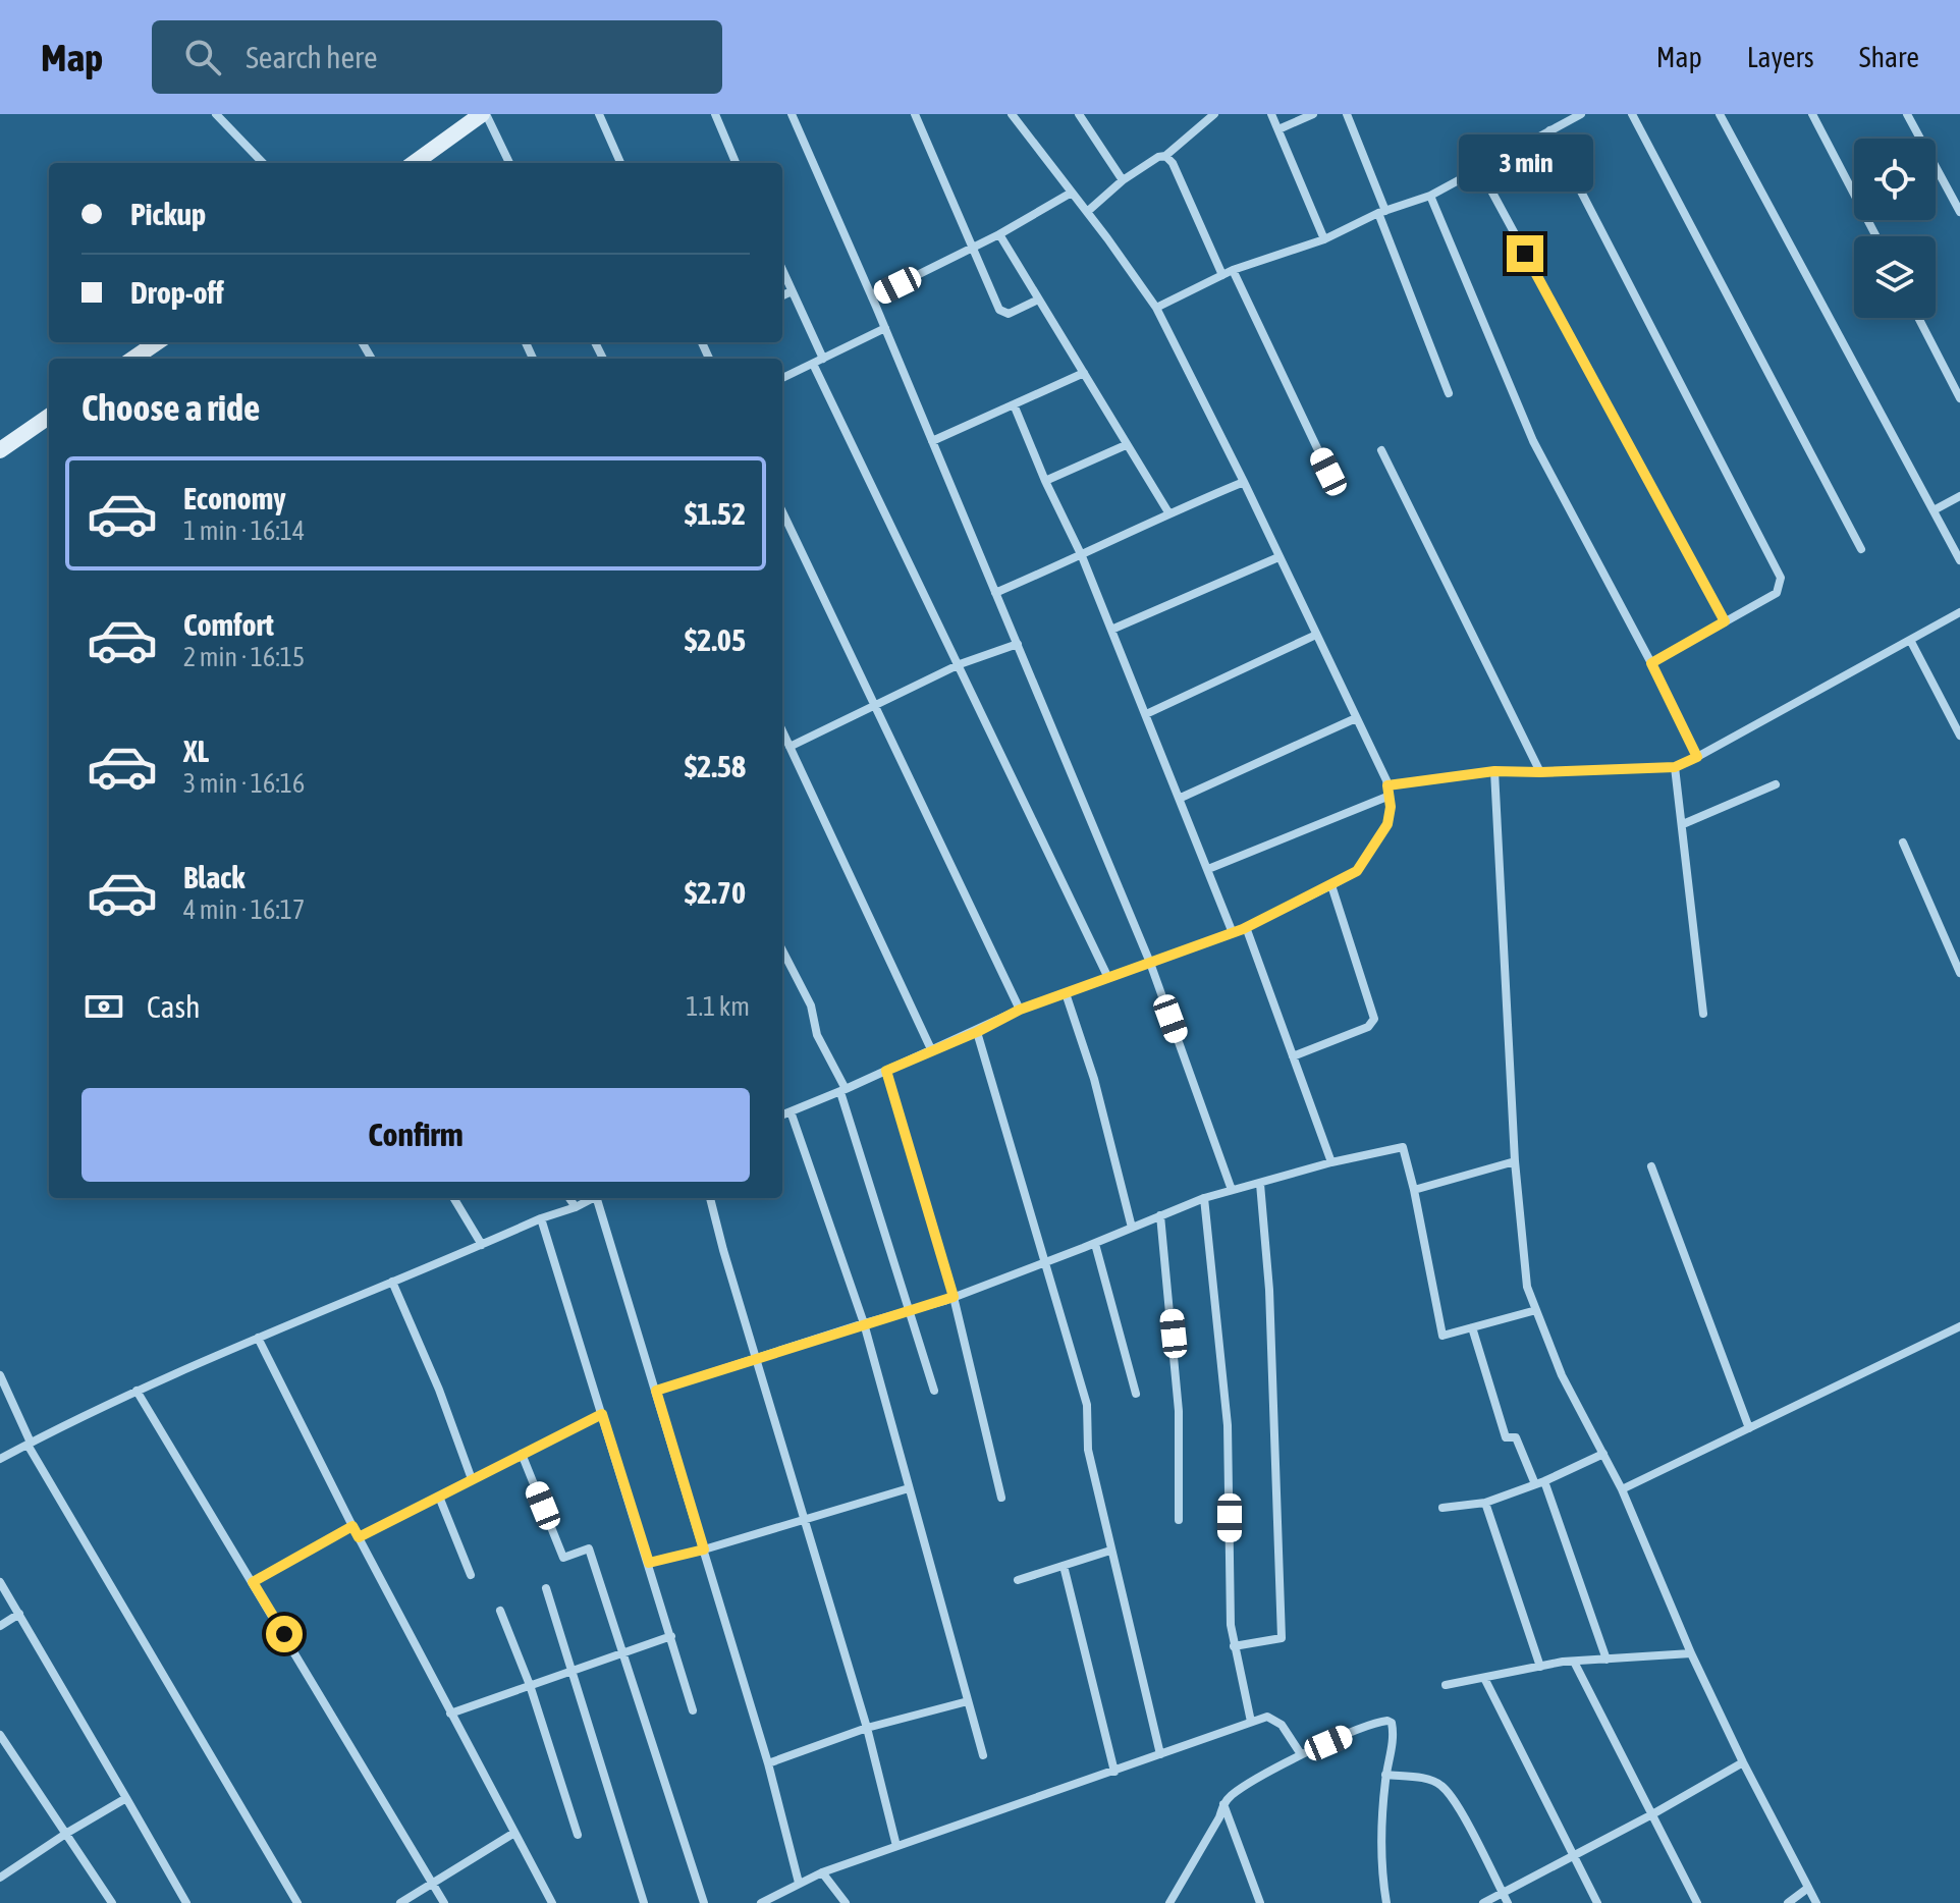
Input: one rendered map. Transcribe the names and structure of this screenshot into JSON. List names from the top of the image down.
{
  "page": {
    "header": "Map",
    "search": "Search here",
    "nav": ["Map", "Layers", "Share"],
    "bubble": "3 min",
    "banner": ["Pickup", "Drop-off"],
    "heading": "Choose a ride",
    "list": [
      {
        "name": "Economy",
        "note": "1 min · 16:14",
        "value": "$1.52"
      },
      {
        "name": "Comfort",
        "note": "2 min · 16:15",
        "value": "$2.05"
      },
      {
        "name": "XL",
        "note": "3 min · 16:16",
        "value": "$2.58"
      },
      {
        "name": "Black",
        "note": "4 min · 16:17",
        "value": "$2.70"
      }
    ],
    "pay": ["Cash", "1.1 km"],
    "buttons": "Confirm"
  }
}
